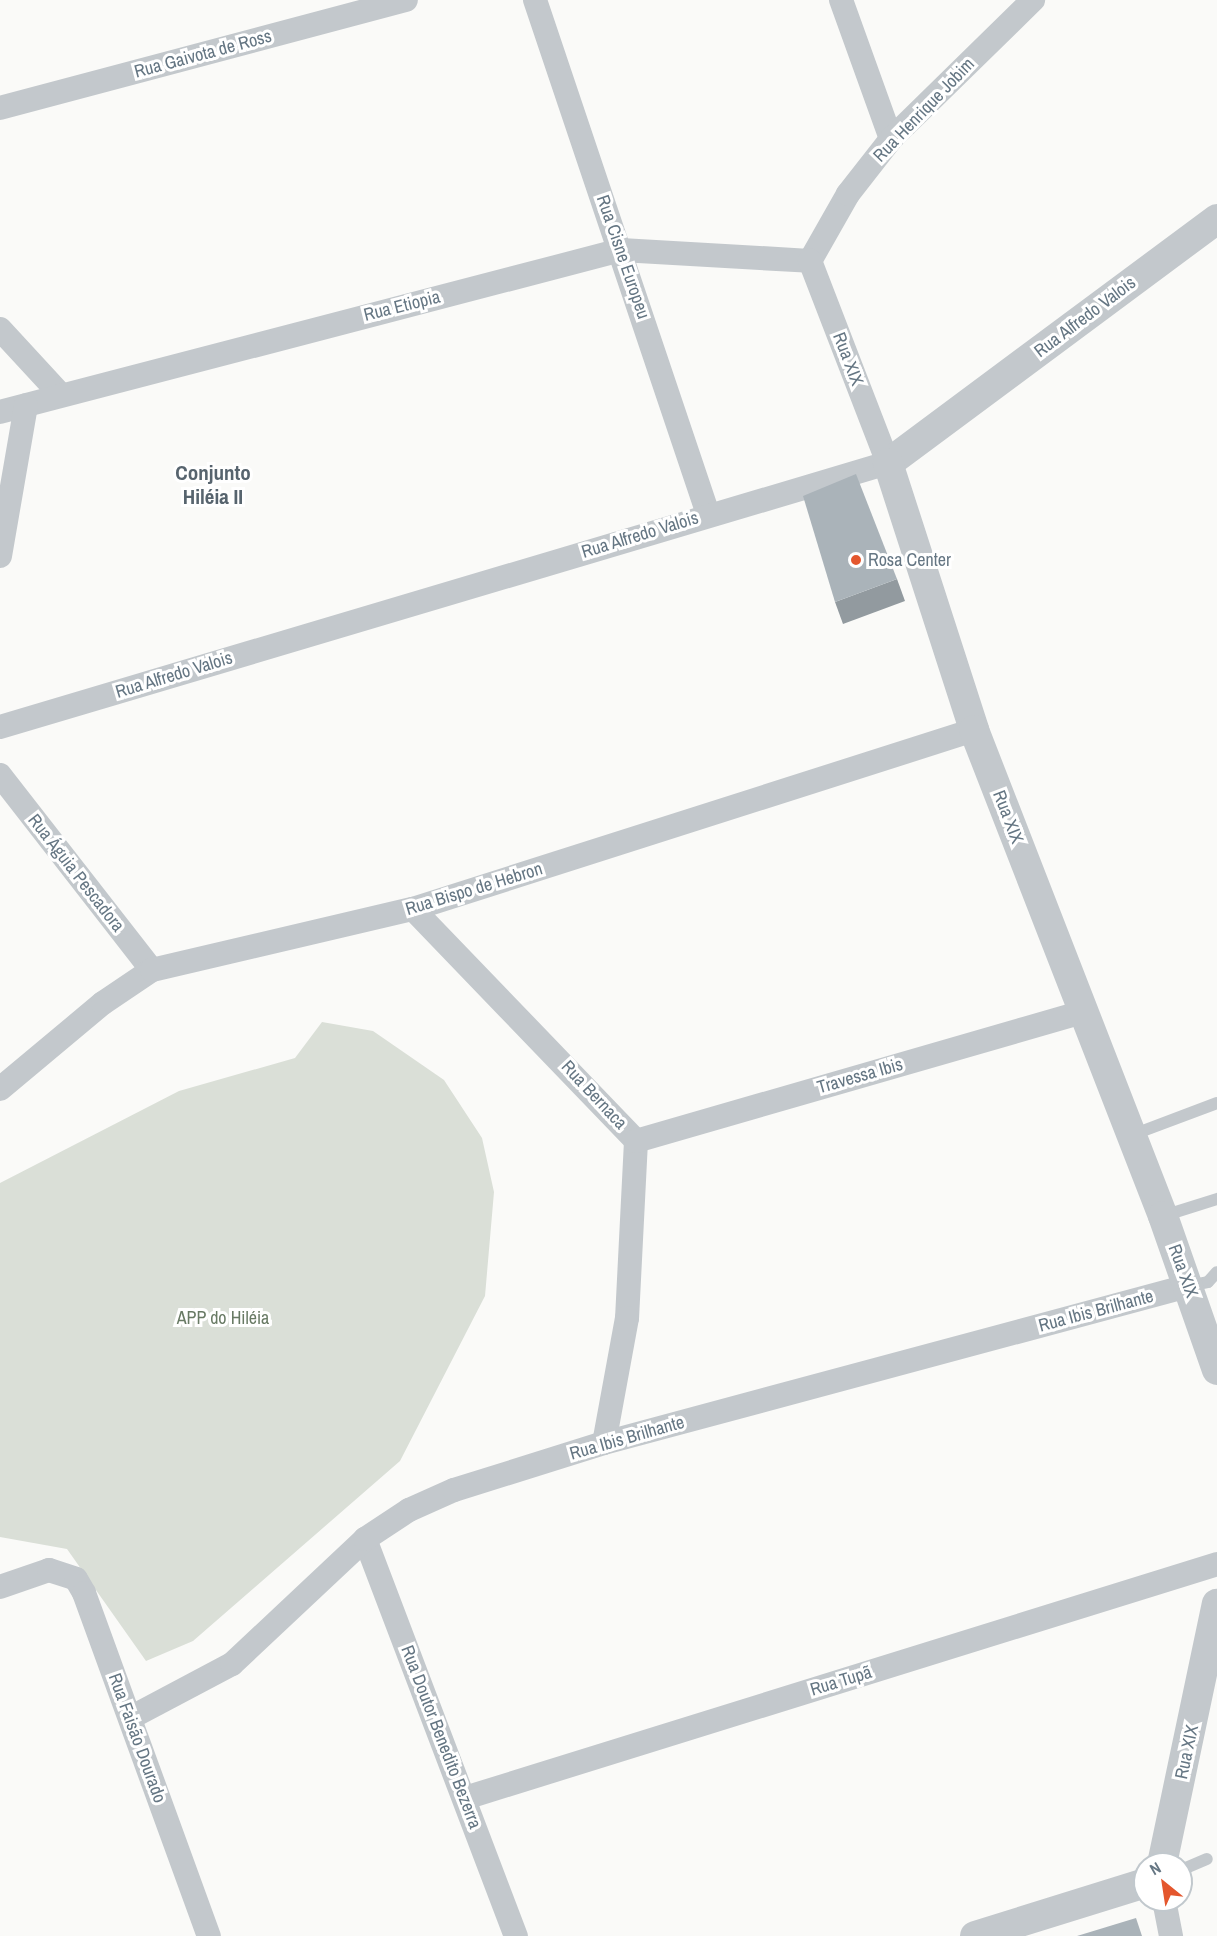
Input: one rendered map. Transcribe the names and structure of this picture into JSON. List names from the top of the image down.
{
  "streets": {
    "street": [
      "Rua Gaivota de Ross",
      "Rua Henrique Jobim",
      "Rua Cisne Europeu",
      "Rua Etiopia",
      "Rua Alfredo Valois",
      "Rua XIX",
      "Rua Águia Pescadora",
      "Rua Bispo de Hebron",
      "Travessa Ibis",
      "Rua Bernaca",
      "Rua Ibis Brilhante",
      "Rua Tupã",
      "Rua Doutor Benedito Bezerra",
      "Rua Faisão Dourado"
    ]
  },
  "crossings": [
    ["Rua Henrique Jobim", "Rua Etiopia"],
    ["Rua Henrique Jobim", "Rua XIX"],
    ["Rua Cisne Europeu", "Rua Etiopia"],
    ["Rua Cisne Europeu", "Rua Alfredo Valois"],
    ["Rua Etiopia", "Rua XIX"],
    ["Rua Alfredo Valois", "Rua XIX"],
    ["Rua XIX", "Rua Bispo de Hebron"],
    ["Rua XIX", "Travessa Ibis"],
    ["Rua XIX", "Rua Ibis Brilhante"],
    ["Rua Águia Pescadora", "Rua Bispo de Hebron"],
    ["Rua Bispo de Hebron", "Rua Bernaca"],
    ["Travessa Ibis", "Rua Bernaca"],
    ["Rua Bernaca", "Rua Ibis Brilhante"],
    ["Rua Ibis Brilhante", "Rua Doutor Benedito Bezerra"],
    ["Rua Ibis Brilhante", "Rua Faisão Dourado"],
    ["Rua Tupã", "Rua Doutor Benedito Bezerra"]
  ],
  "districts": ["Conjunto Hiléia II"],
  "parks": ["APP do Hiléia"],
  "places": ["Rosa Center"],
  "north": "top left"
}
